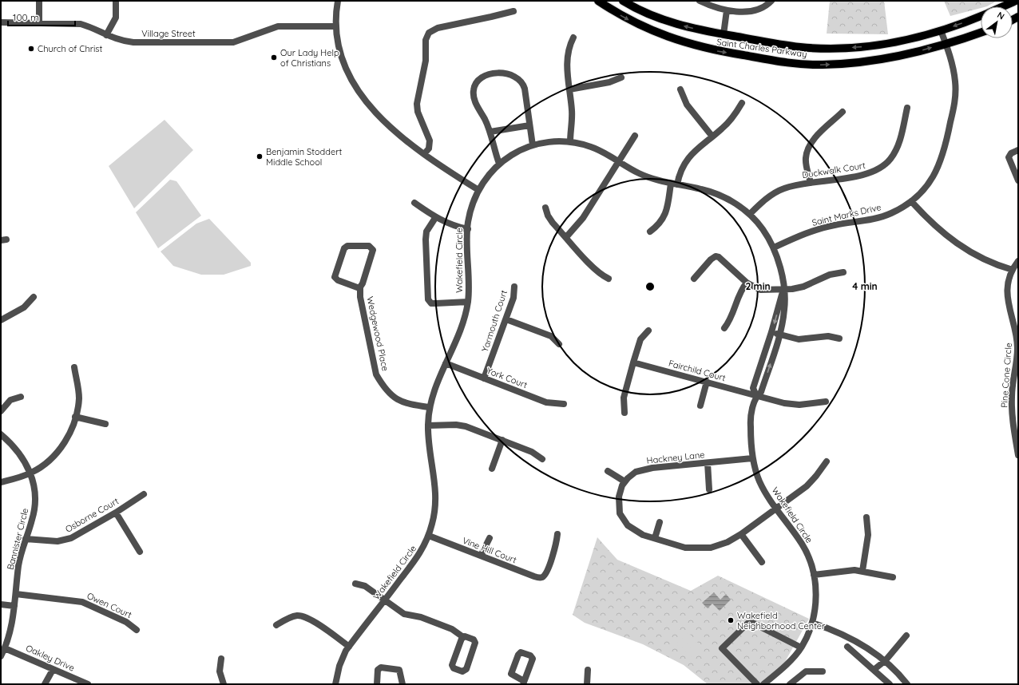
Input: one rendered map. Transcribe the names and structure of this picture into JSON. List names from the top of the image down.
{
  "streets": {
    "main road": ["Saint Charles Parkway"],
    "street": [
      "Village Street",
      "Duckwalk Court",
      "Saint Marks Drive",
      "Wakefield Circle",
      "Yarmouth Court",
      "Wedgewood Place",
      "Fairchild Court",
      "Pine Cone Circle",
      "York Court",
      "Hackney Lane",
      "Osborne Court",
      "Bannister Circle",
      "Vine Hill Court",
      "Owen Court",
      "Oakley Drive"
    ]
  },
  "crossings": [
    ["Saint Charles Parkway", "Saint Marks Drive"],
    ["Duckwalk Court", "Wakefield Circle"],
    ["Saint Marks Drive", "Wakefield Circle"],
    ["Wakefield Circle", "Wedgewood Place"],
    ["Wakefield Circle", "Fairchild Court"],
    ["Wakefield Circle", "York Court"],
    ["Wakefield Circle", "Hackney Lane"],
    ["Wakefield Circle", "Vine Hill Court"],
    ["Yarmouth Court", "York Court"],
    ["Osborne Court", "Bannister Circle"],
    ["Bannister Circle", "Owen Court"],
    ["Bannister Circle", "Oakley Drive"]
  ],
  "places": [
    "Church of Christ",
    "Our Lady Help of Christians",
    "Benjamin Stoddert Middle School",
    "Wakefield Neighborhood Center"
  ],
  "scale_bar": "100 m",
  "north": "top right",
  "rings": ["2 min", "4 min"]
}
